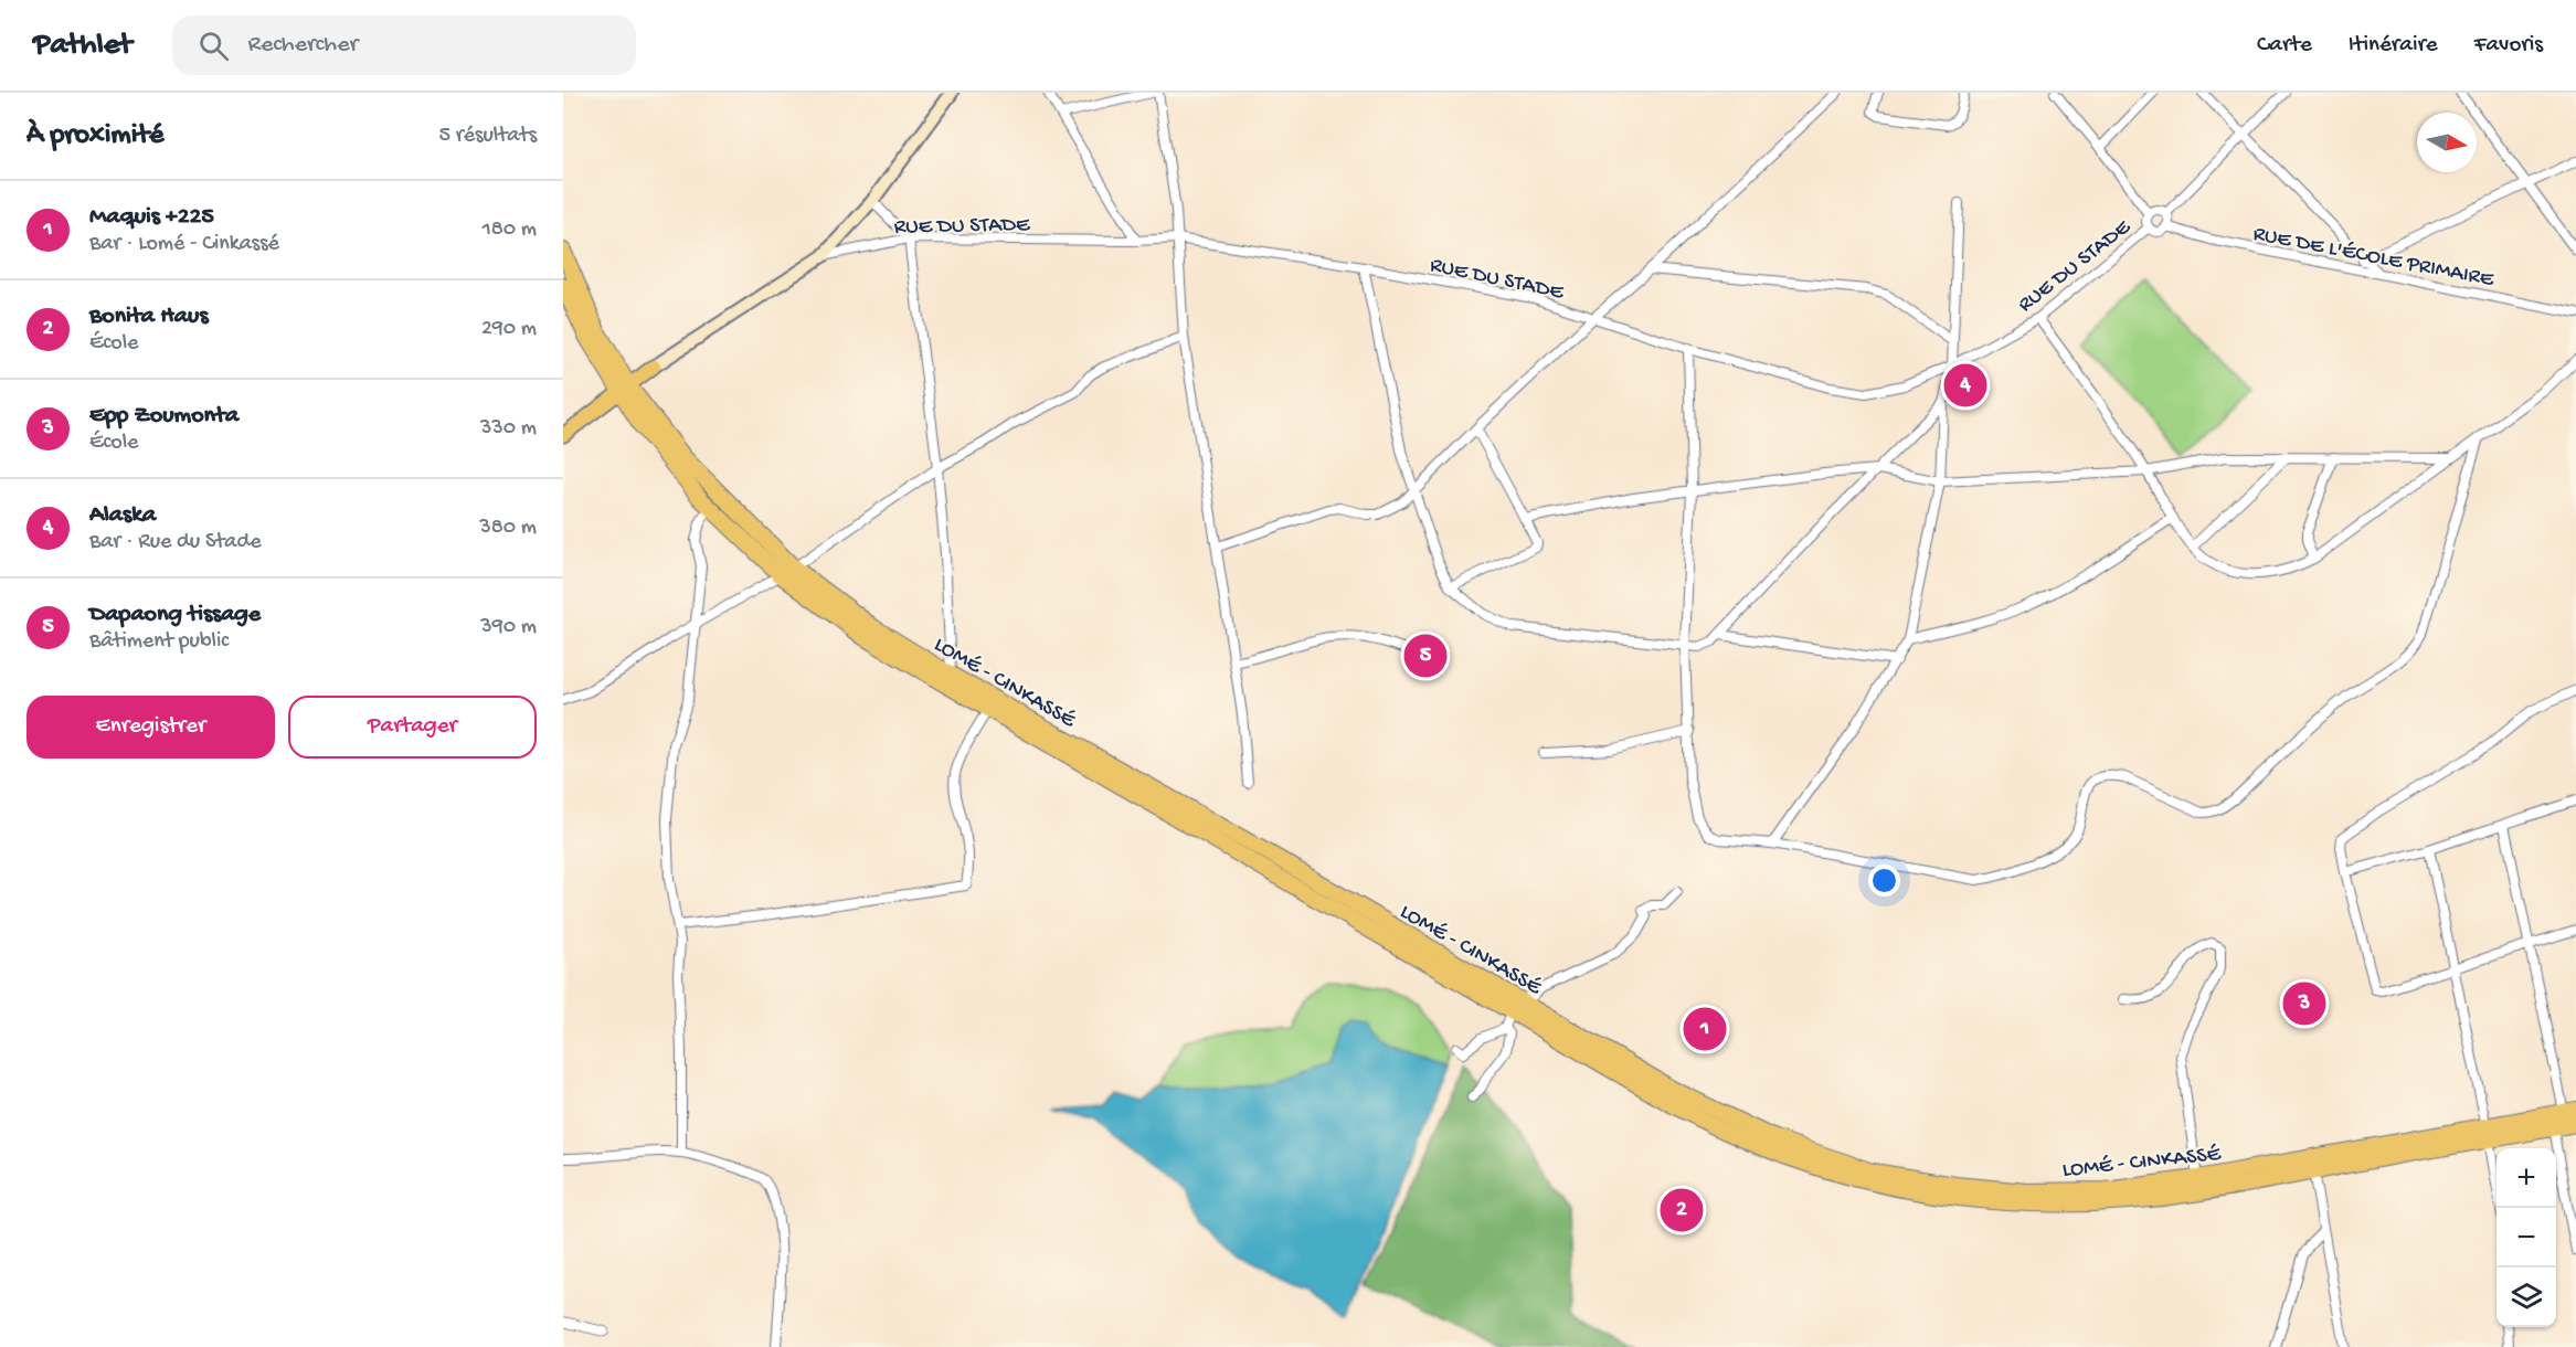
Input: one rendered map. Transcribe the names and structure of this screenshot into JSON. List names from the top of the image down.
{
  "streets": {
    "highway": ["LOMÉ - CINKASSÉ"],
    "street": ["RUE DU STADE", "RUE DE L'ÉCOLE PRIMAIRE"]
  },
  "crossings": [
    ["RUE DU STADE", "RUE DE L'ÉCOLE PRIMAIRE"]
  ],
  "north": "right",
  "page": {
    "header": "Pathlet",
    "search": "Rechercher",
    "nav": ["Carte", "Itinéraire", "Favoris"],
    "heading": ["À proximité", "5 résultats"],
    "list": [
      {
        "mark": "1",
        "name": "Maquis +225",
        "note": "Bar · Lomé - Cinkassé",
        "value": "180 m"
      },
      {
        "mark": "2",
        "name": "Bonita Haus",
        "note": "École",
        "value": "290 m"
      },
      {
        "mark": "3",
        "name": "Epp Zoumonta",
        "note": "École",
        "value": "330 m"
      },
      {
        "mark": "4",
        "name": "Alaska",
        "note": "Bar · Rue du Stade",
        "value": "380 m"
      },
      {
        "mark": "5",
        "name": "Dapaong tissage",
        "note": "Bâtiment public",
        "value": "390 m"
      }
    ],
    "pins": [
      "4",
      "5",
      "3",
      "1",
      "2"
    ],
    "buttons": ["Enregistrer", "Partager"],
    "map_buttons": ["+", "−"]
  }
}
